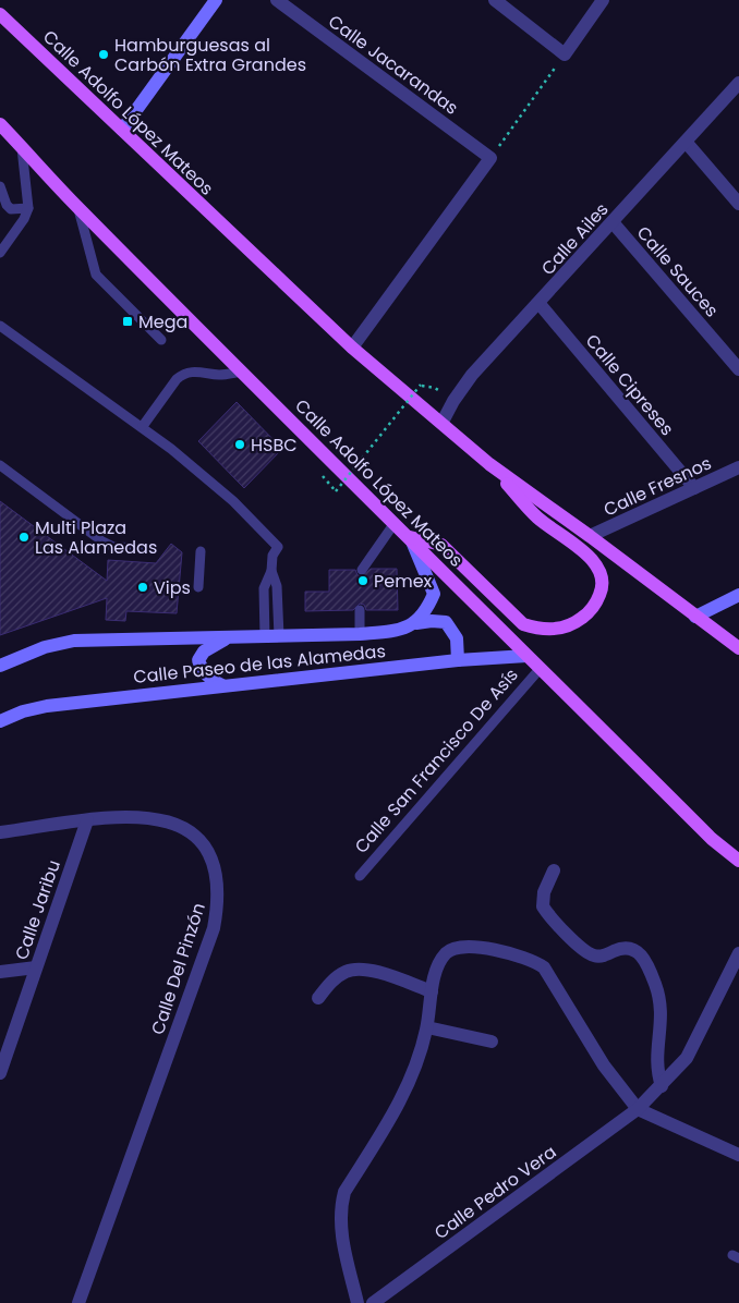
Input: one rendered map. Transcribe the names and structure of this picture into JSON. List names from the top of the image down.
{
  "streets": {
    "main road": ["Calle Adolfo López Mateos"],
    "street": [
      "Calle Jacarandas",
      "Calle Ailes",
      "Calle Sauces",
      "Calle Cipreses",
      "Calle Fresnos",
      "Calle Paseo de las Alamedas",
      "Calle Jaribu",
      "Calle Del Pinzón",
      "Calle Pedro Vera"
    ],
    "lane": ["Calle San Francisco De Asís"]
  },
  "crossings": [
    ["Calle Adolfo López Mateos", "Calle Ailes"],
    ["Calle Adolfo López Mateos", "Calle Fresnos"],
    ["Calle Adolfo López Mateos", "Calle Paseo de las Alamedas"],
    ["Calle Adolfo López Mateos", "Calle San Francisco De Asís"],
    ["Calle Ailes", "Calle Sauces"],
    ["Calle Ailes", "Calle Cipreses"],
    ["Calle Cipreses", "Calle Fresnos"],
    ["Calle Jaribu", "Calle Del Pinzón"]
  ],
  "places": {
    "other": [
      "Hamburguesas al Carbón Extra Grandes",
      "HSBC",
      "Multi Plaza Las Alamedas",
      "Pemex",
      "Vips"
    ],
    "transit": ["Mega"]
  }
}
